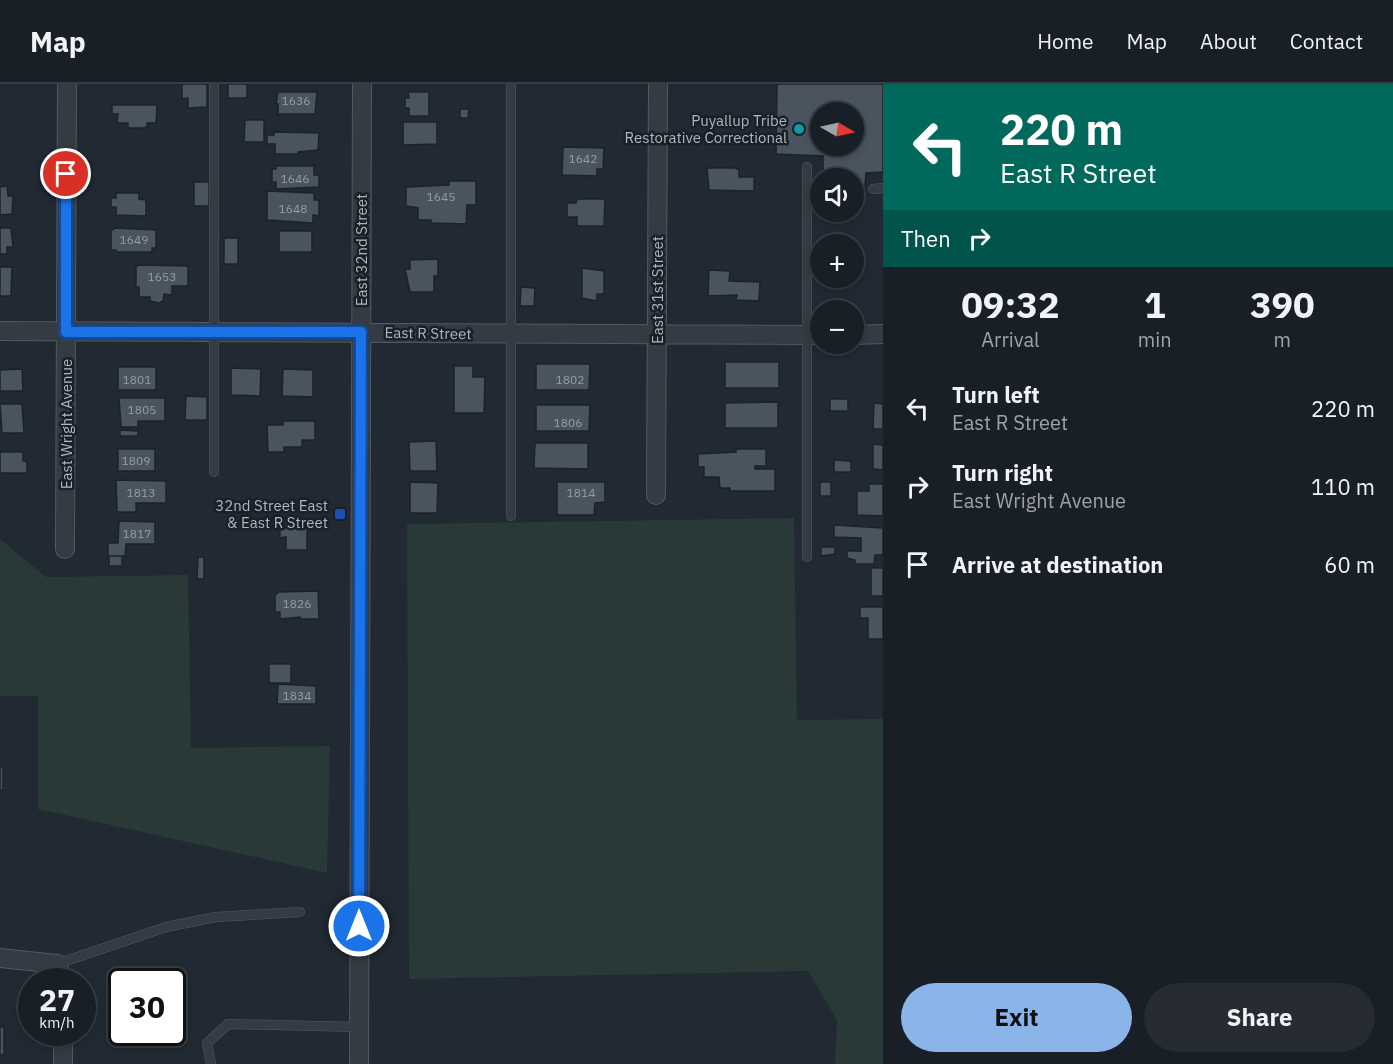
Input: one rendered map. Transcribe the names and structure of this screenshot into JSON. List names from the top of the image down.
{
  "streets": {
    "street": [
      "East 32nd Street",
      "East 31st Street",
      "East R Street",
      "East Wright Avenue"
    ]
  },
  "crossings": [
    ["East 32nd Street", "East R Street"],
    ["East 31st Street", "East R Street"],
    ["East R Street", "East Wright Avenue"]
  ],
  "places": {
    "other": ["Puyallup Tribe Restorative Correctional"],
    "transit": ["32nd Street East & East R Street"]
  },
  "house_numbers": [
    "1636",
    "1642",
    "1646",
    "1645",
    "1648",
    "1649",
    "1653",
    "1801",
    "1802",
    "1805",
    "1806",
    "1809",
    "1813",
    "1814",
    "1817",
    "1826",
    "1834"
  ],
  "north": "right",
  "page": {
    "header": "Map",
    "nav": [
      "Home",
      "Map",
      "About",
      "Contact"
    ],
    "turn": ["220 m", "East R Street"],
    "map_buttons": ["+", "−"],
    "then": "Then",
    "eta": [
      "09:32",
      "Arrival",
      "1",
      "min",
      "390",
      "m"
    ],
    "list": [
      {
        "name": "Turn left",
        "note": "East R Street",
        "value": "220 m"
      },
      {
        "name": "Turn right",
        "note": "East Wright Avenue",
        "value": "110 m"
      },
      {
        "name": "Arrive at destination",
        "value": "60 m"
      }
    ],
    "speed": "27 km/h",
    "limit": "30",
    "buttons": ["Exit", "Share"]
  }
}
